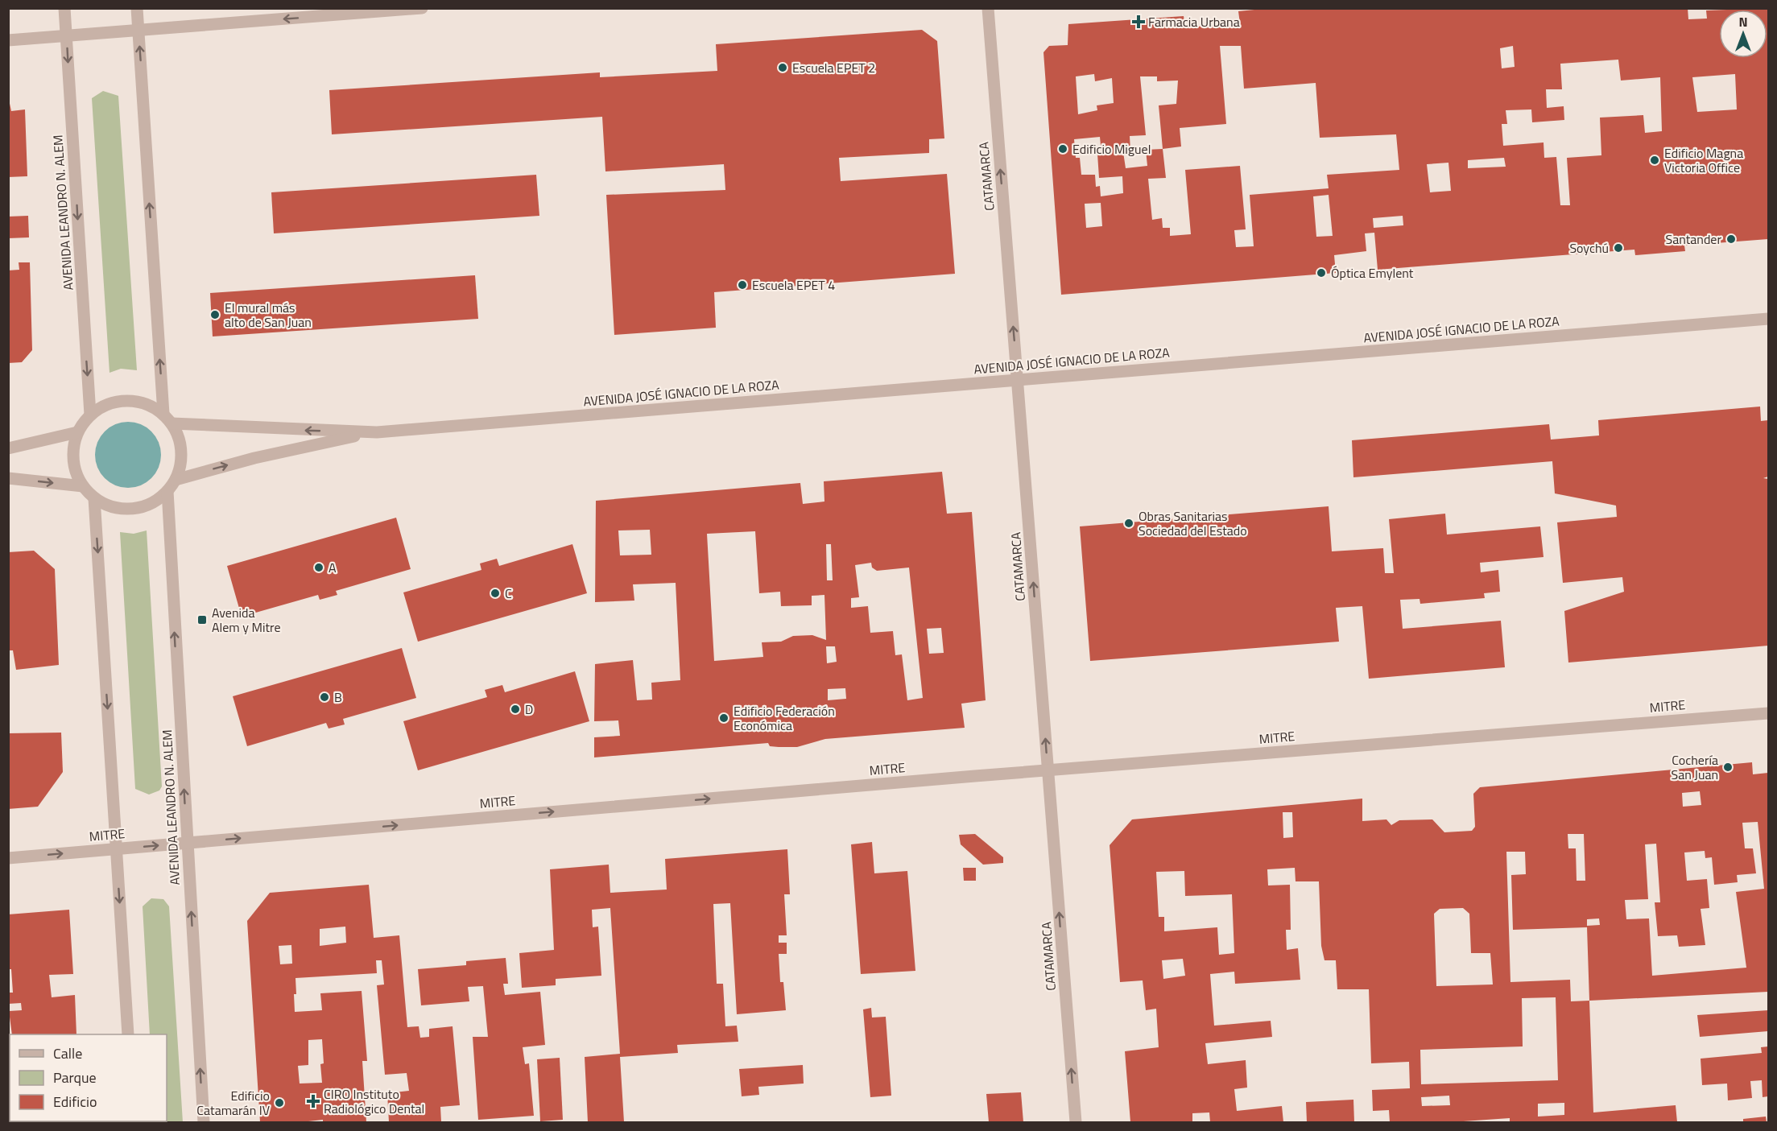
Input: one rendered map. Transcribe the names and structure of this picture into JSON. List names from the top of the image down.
{
  "streets": {
    "street": [
      "CATAMARCA",
      "AVENIDA LEANDRO N. ALEM",
      "AVENIDA JOSÉ IGNACIO DE LA ROZA",
      "MITRE"
    ]
  },
  "crossings": [
    ["CATAMARCA", "AVENIDA JOSÉ IGNACIO DE LA ROZA"],
    ["CATAMARCA", "MITRE"],
    ["AVENIDA LEANDRO N. ALEM", "AVENIDA JOSÉ IGNACIO DE LA ROZA"],
    ["AVENIDA LEANDRO N. ALEM", "MITRE"]
  ],
  "one_way": ["CATAMARCA", "MITRE"],
  "places": {
    "health": ["Farmacia Urbana", "CIRO Instituto Radiológico Dental"],
    "other": [
      "Escuela EPET 2",
      "Edificio Miguel",
      "Edificio Magna Victoria Office",
      "Santander",
      "Soychú",
      "Óptica Emylent",
      "Escuela EPET 4",
      "El mural más alto de San Juan",
      "Obras Sanitarias Sociedad del Estado",
      "A",
      "C",
      "B",
      "D",
      "Edificio Federación Económica",
      "Cochería San Juan",
      "Edificio Catamarán IV"
    ],
    "transit": ["Avenida Alem y Mitre"]
  },
  "legend": ["Calle", "Parque", "Edificio"],
  "north": "top"
}
